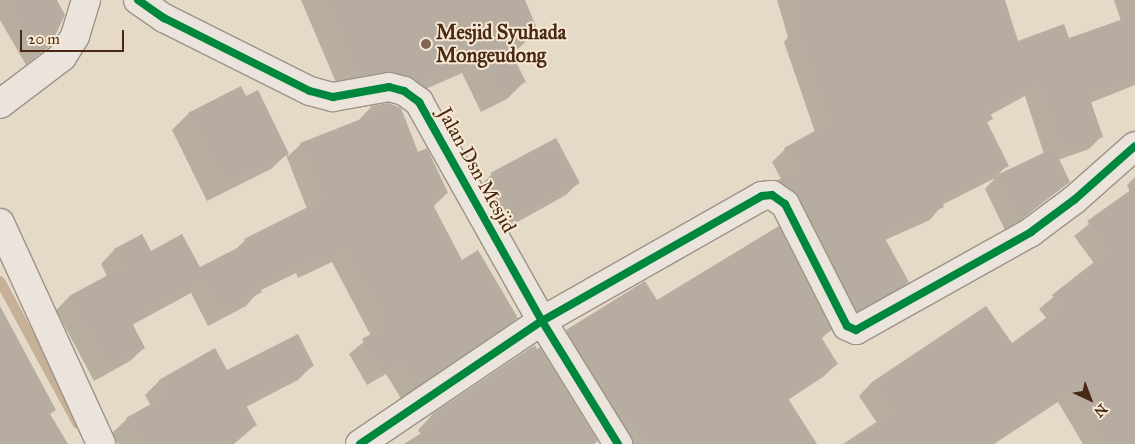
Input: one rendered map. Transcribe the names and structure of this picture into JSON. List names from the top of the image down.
{
  "streets": {
    "street": ["Jalan Dsn Mesjid"]
  },
  "places": ["Mesjid Syuhada Mongeudong"],
  "scale_bar": "20 m",
  "north": "bottom right"
}
